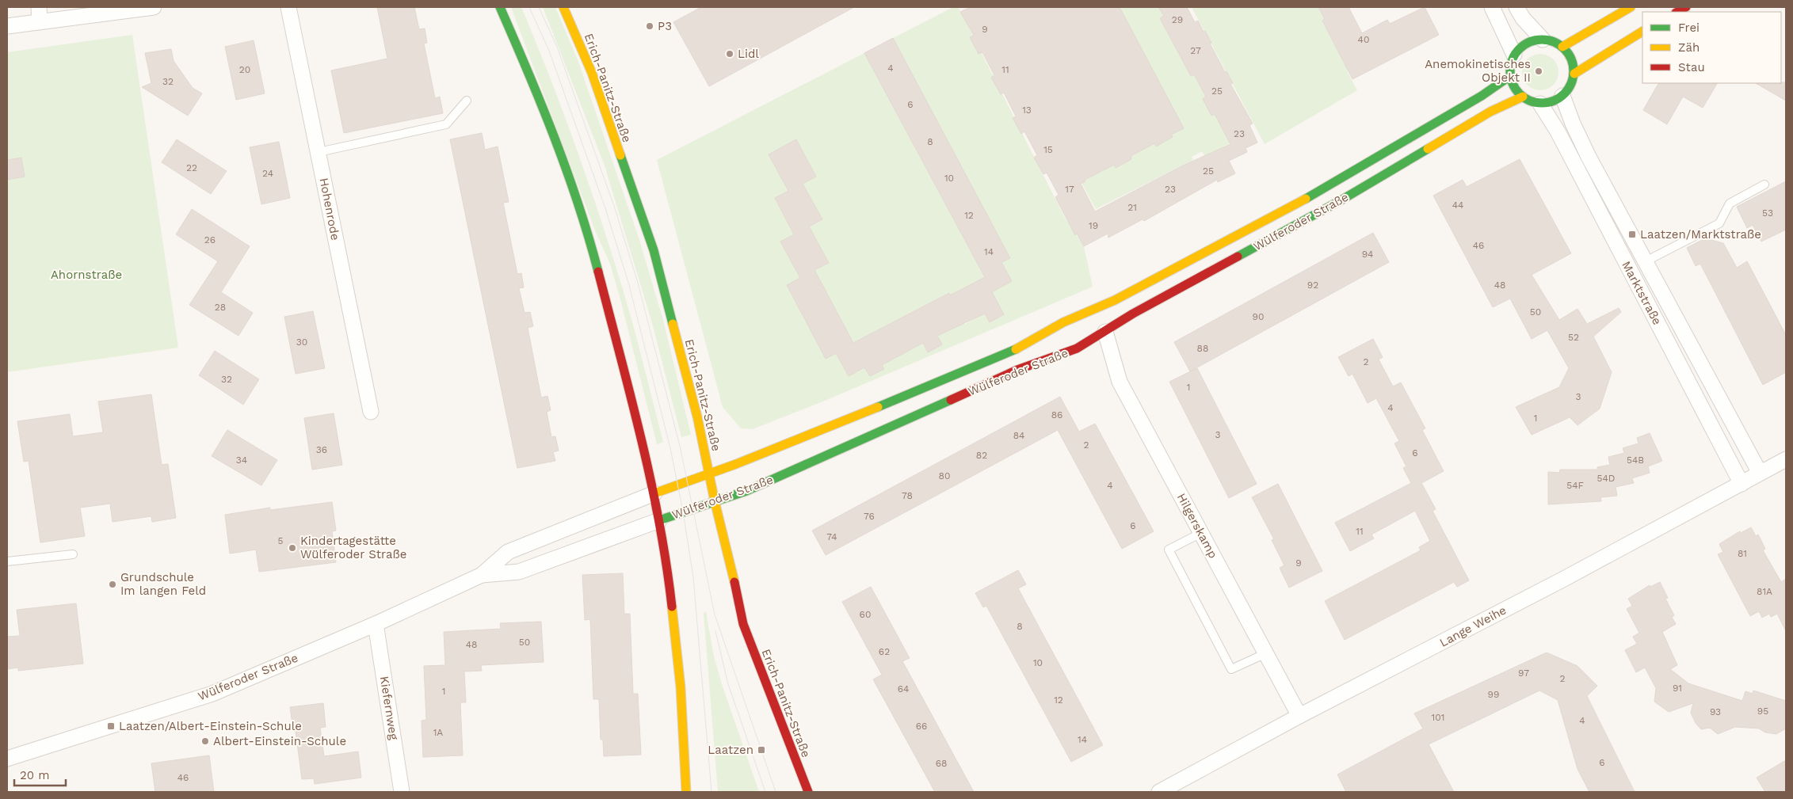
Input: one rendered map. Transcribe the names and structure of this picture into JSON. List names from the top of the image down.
{
  "streets": {
    "street": [
      "Erich-Panitz-Straße",
      "Hohenrode",
      "Wülferoder Straße",
      "Marktstraße",
      "Hilgerskamp",
      "Lange Weihe",
      "Kiefernweg"
    ]
  },
  "crossings": [
    ["Erich-Panitz-Straße", "Wülferoder Straße"],
    ["Wülferoder Straße", "Marktstraße"],
    ["Wülferoder Straße", "Hilgerskamp"],
    ["Wülferoder Straße", "Kiefernweg"],
    ["Marktstraße", "Lange Weihe"],
    ["Hilgerskamp", "Lange Weihe"]
  ],
  "parks": ["Ahornstraße"],
  "places": {
    "other": [
      "P3",
      "Lidl",
      "Anemokinetisches Objekt II",
      "Kindertagestätte Wülferoder Straße",
      "Grundschule Im langen Feld",
      "Albert-Einstein-Schule"
    ],
    "transit": ["Laatzen/Marktstraße", "Laatzen/Albert-Einstein-Schule", "Laatzen"]
  },
  "house_numbers": [
    "29",
    "9",
    "40",
    "27",
    "4",
    "20",
    "11",
    "32",
    "25",
    "6",
    "13",
    "23",
    "8",
    "15",
    "22",
    "25",
    "24",
    "10",
    "17",
    "23",
    "44",
    "21",
    "53",
    "12",
    "19",
    "26",
    "46",
    "14",
    "94",
    "92",
    "48",
    "28",
    "50",
    "90",
    "52",
    "30",
    "88",
    "2",
    "32",
    "1",
    "3",
    "4",
    "86",
    "1",
    "3",
    "84",
    "2",
    "36",
    "6",
    "82",
    "34",
    "54B",
    "80",
    "54D",
    "4",
    "54F",
    "78",
    "76",
    "6",
    "11",
    "74",
    "5",
    "81",
    "9",
    "81A",
    "60",
    "8",
    "50",
    "48",
    "62",
    "10",
    "97",
    "2",
    "91",
    "64",
    "1",
    "99",
    "12",
    "95",
    "93",
    "101",
    "4",
    "66",
    "1A",
    "14",
    "6",
    "68",
    "46"
  ],
  "legend": ["Frei", "Zäh", "Stau"],
  "scale_bar": "20 m"
}
